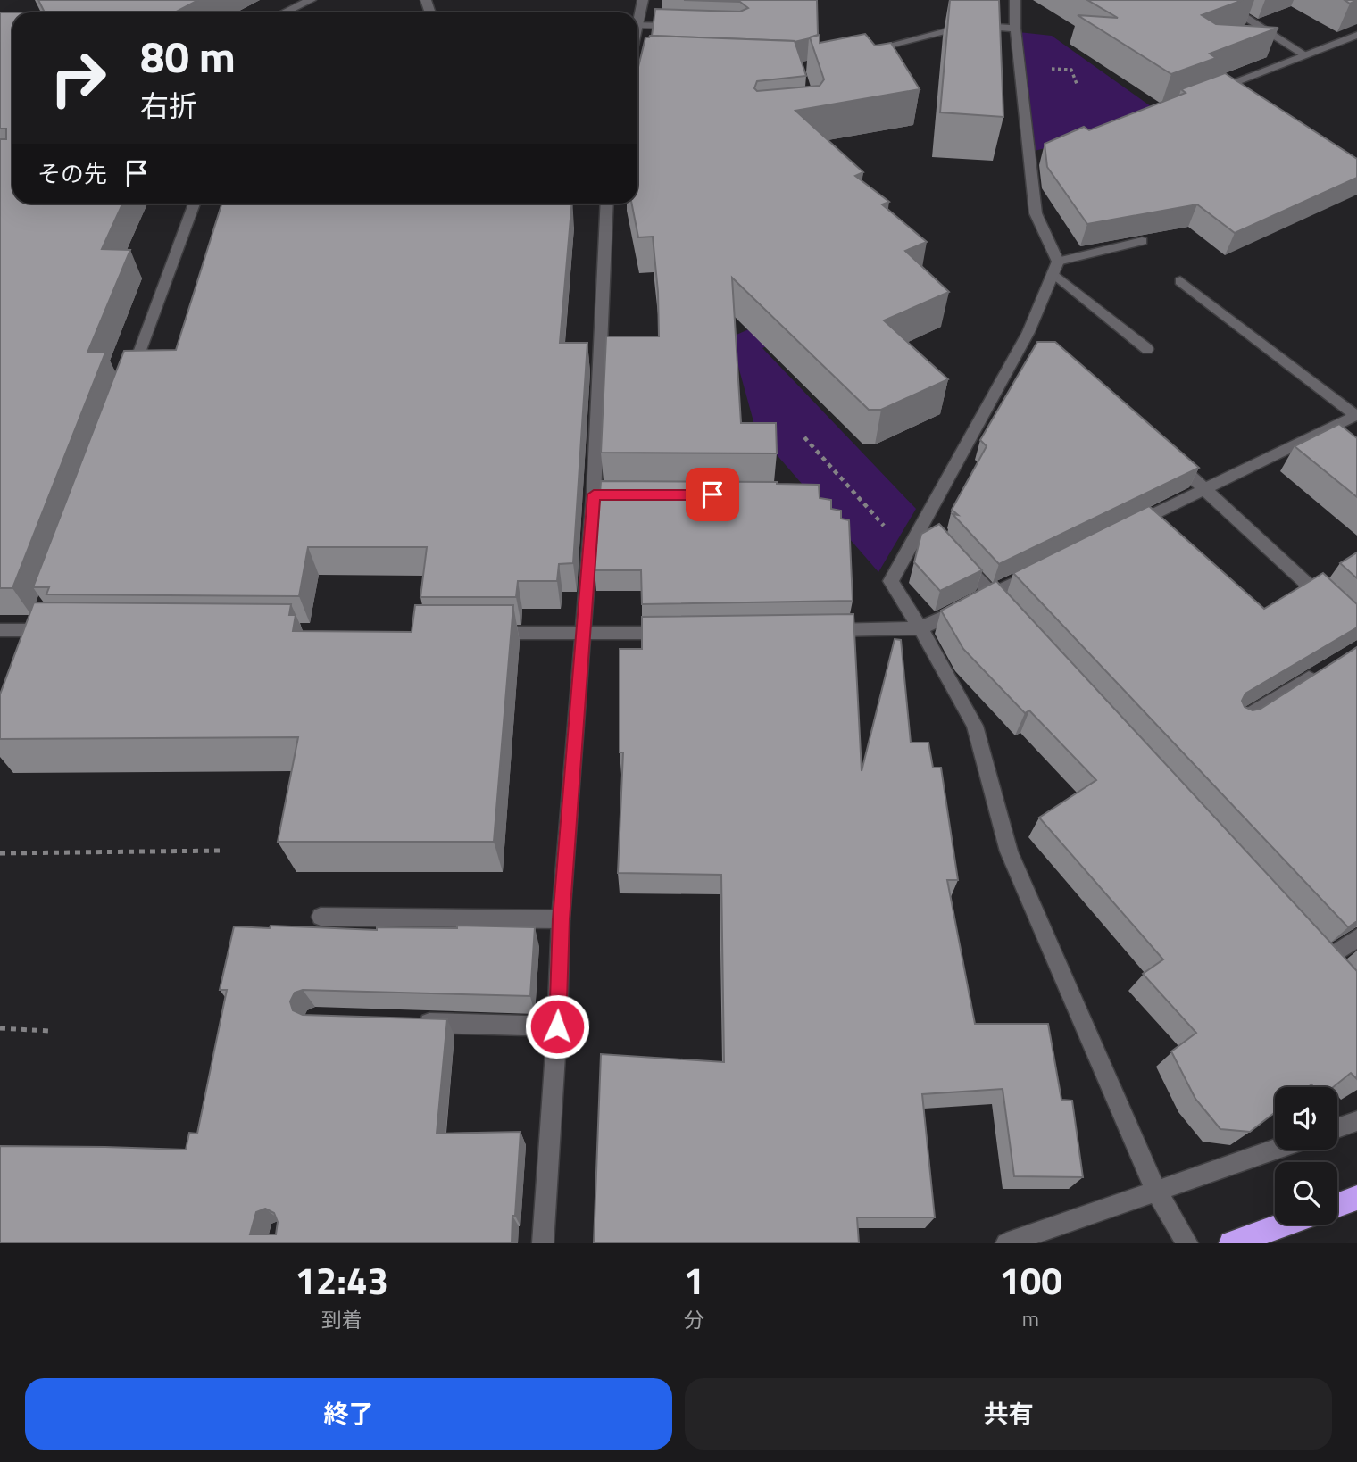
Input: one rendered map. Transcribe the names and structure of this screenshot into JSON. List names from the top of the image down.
{
  "page": {
    "turn": ["80 m", "右折"],
    "then": "その先",
    "eta": [
      "12:43",
      "到着",
      "1",
      "分",
      "100",
      "m"
    ],
    "buttons": ["終了", "共有"]
  }
}
